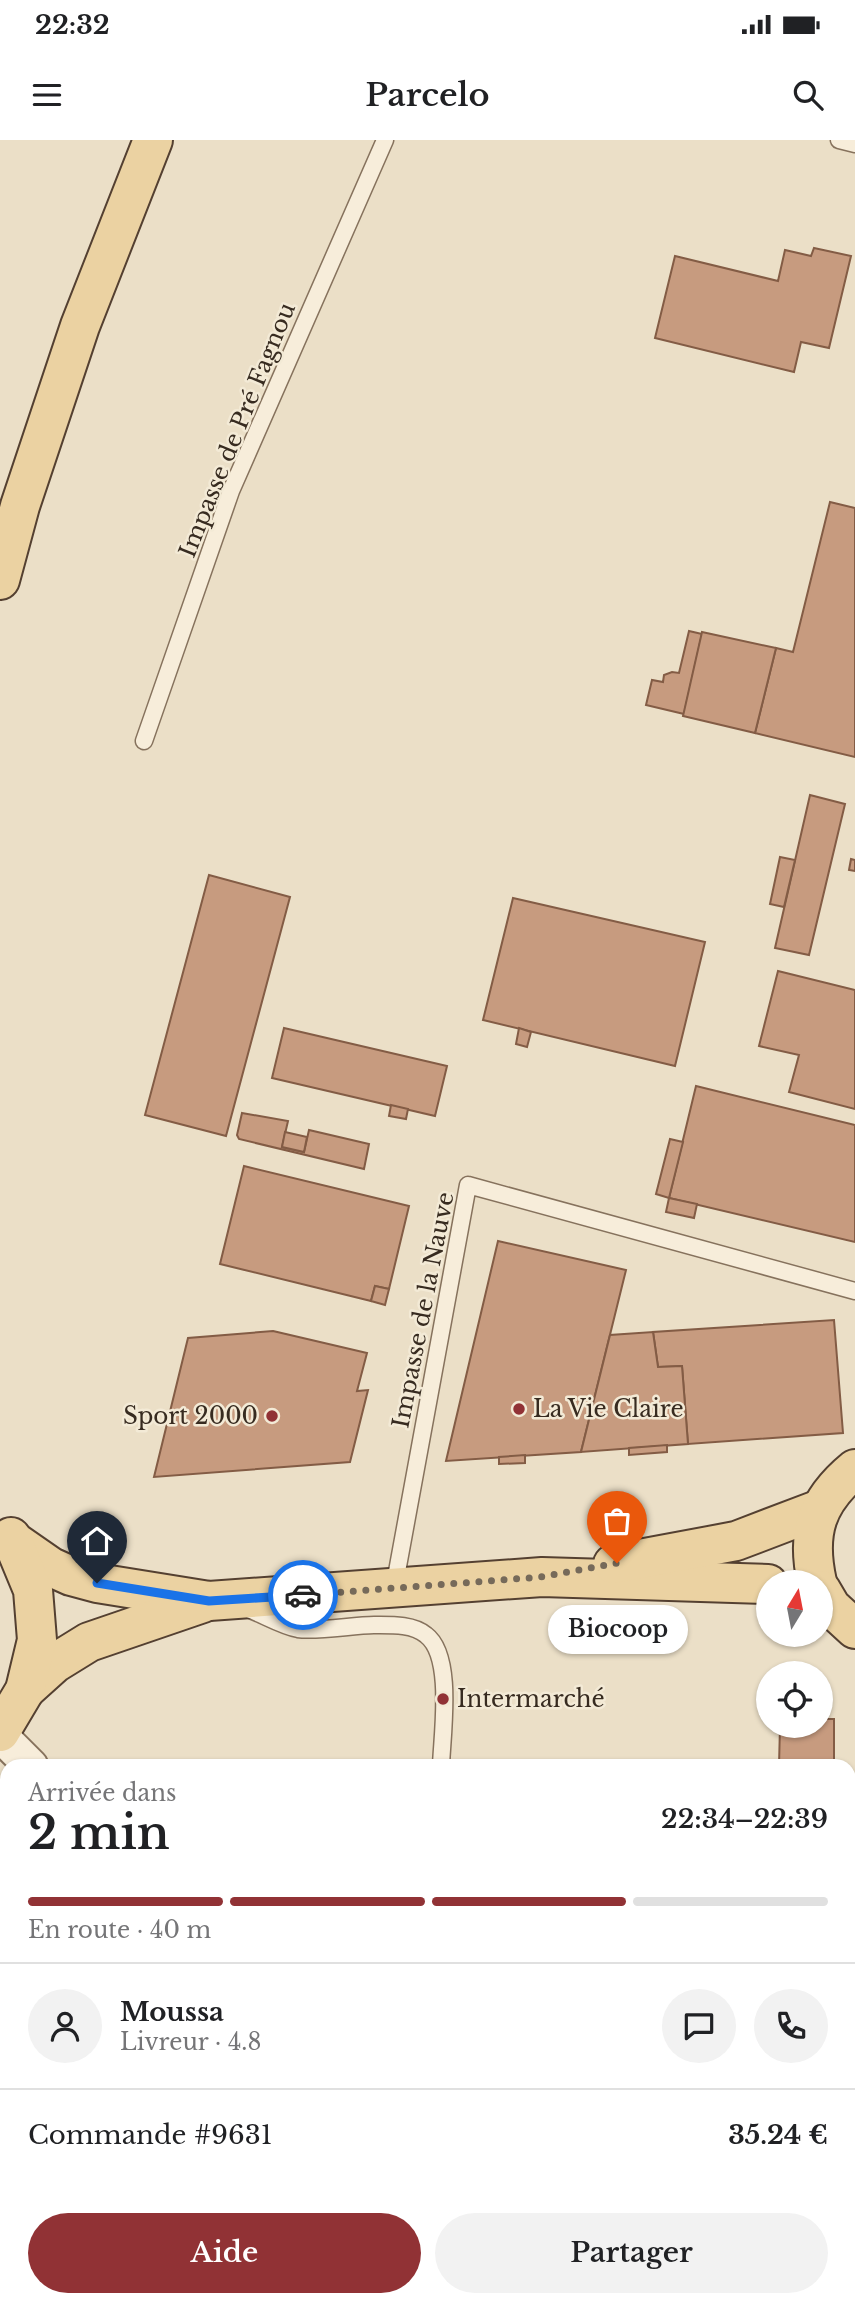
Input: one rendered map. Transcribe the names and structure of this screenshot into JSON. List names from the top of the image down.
{
  "streets": {
    "lane": ["Impasse de Pré Fagnou", "Impasse de la Nauve"]
  },
  "places": [
    "La Vie Claire",
    "Sport 2000",
    "Biocoop",
    "Intermarché"
  ],
  "north": "top",
  "page": {
    "status": "22:32",
    "header": "Parcelo",
    "bubble": "Biocoop",
    "heading": ["2 min", "Arrivée dans", "22:34–22:39"],
    "panel": [
      "Moussa",
      "Livreur · 4.8",
      "Commande #9631",
      "35.24 €"
    ],
    "bar": "En route · 40 m",
    "buttons": ["Aide", "Partager"]
  }
}
